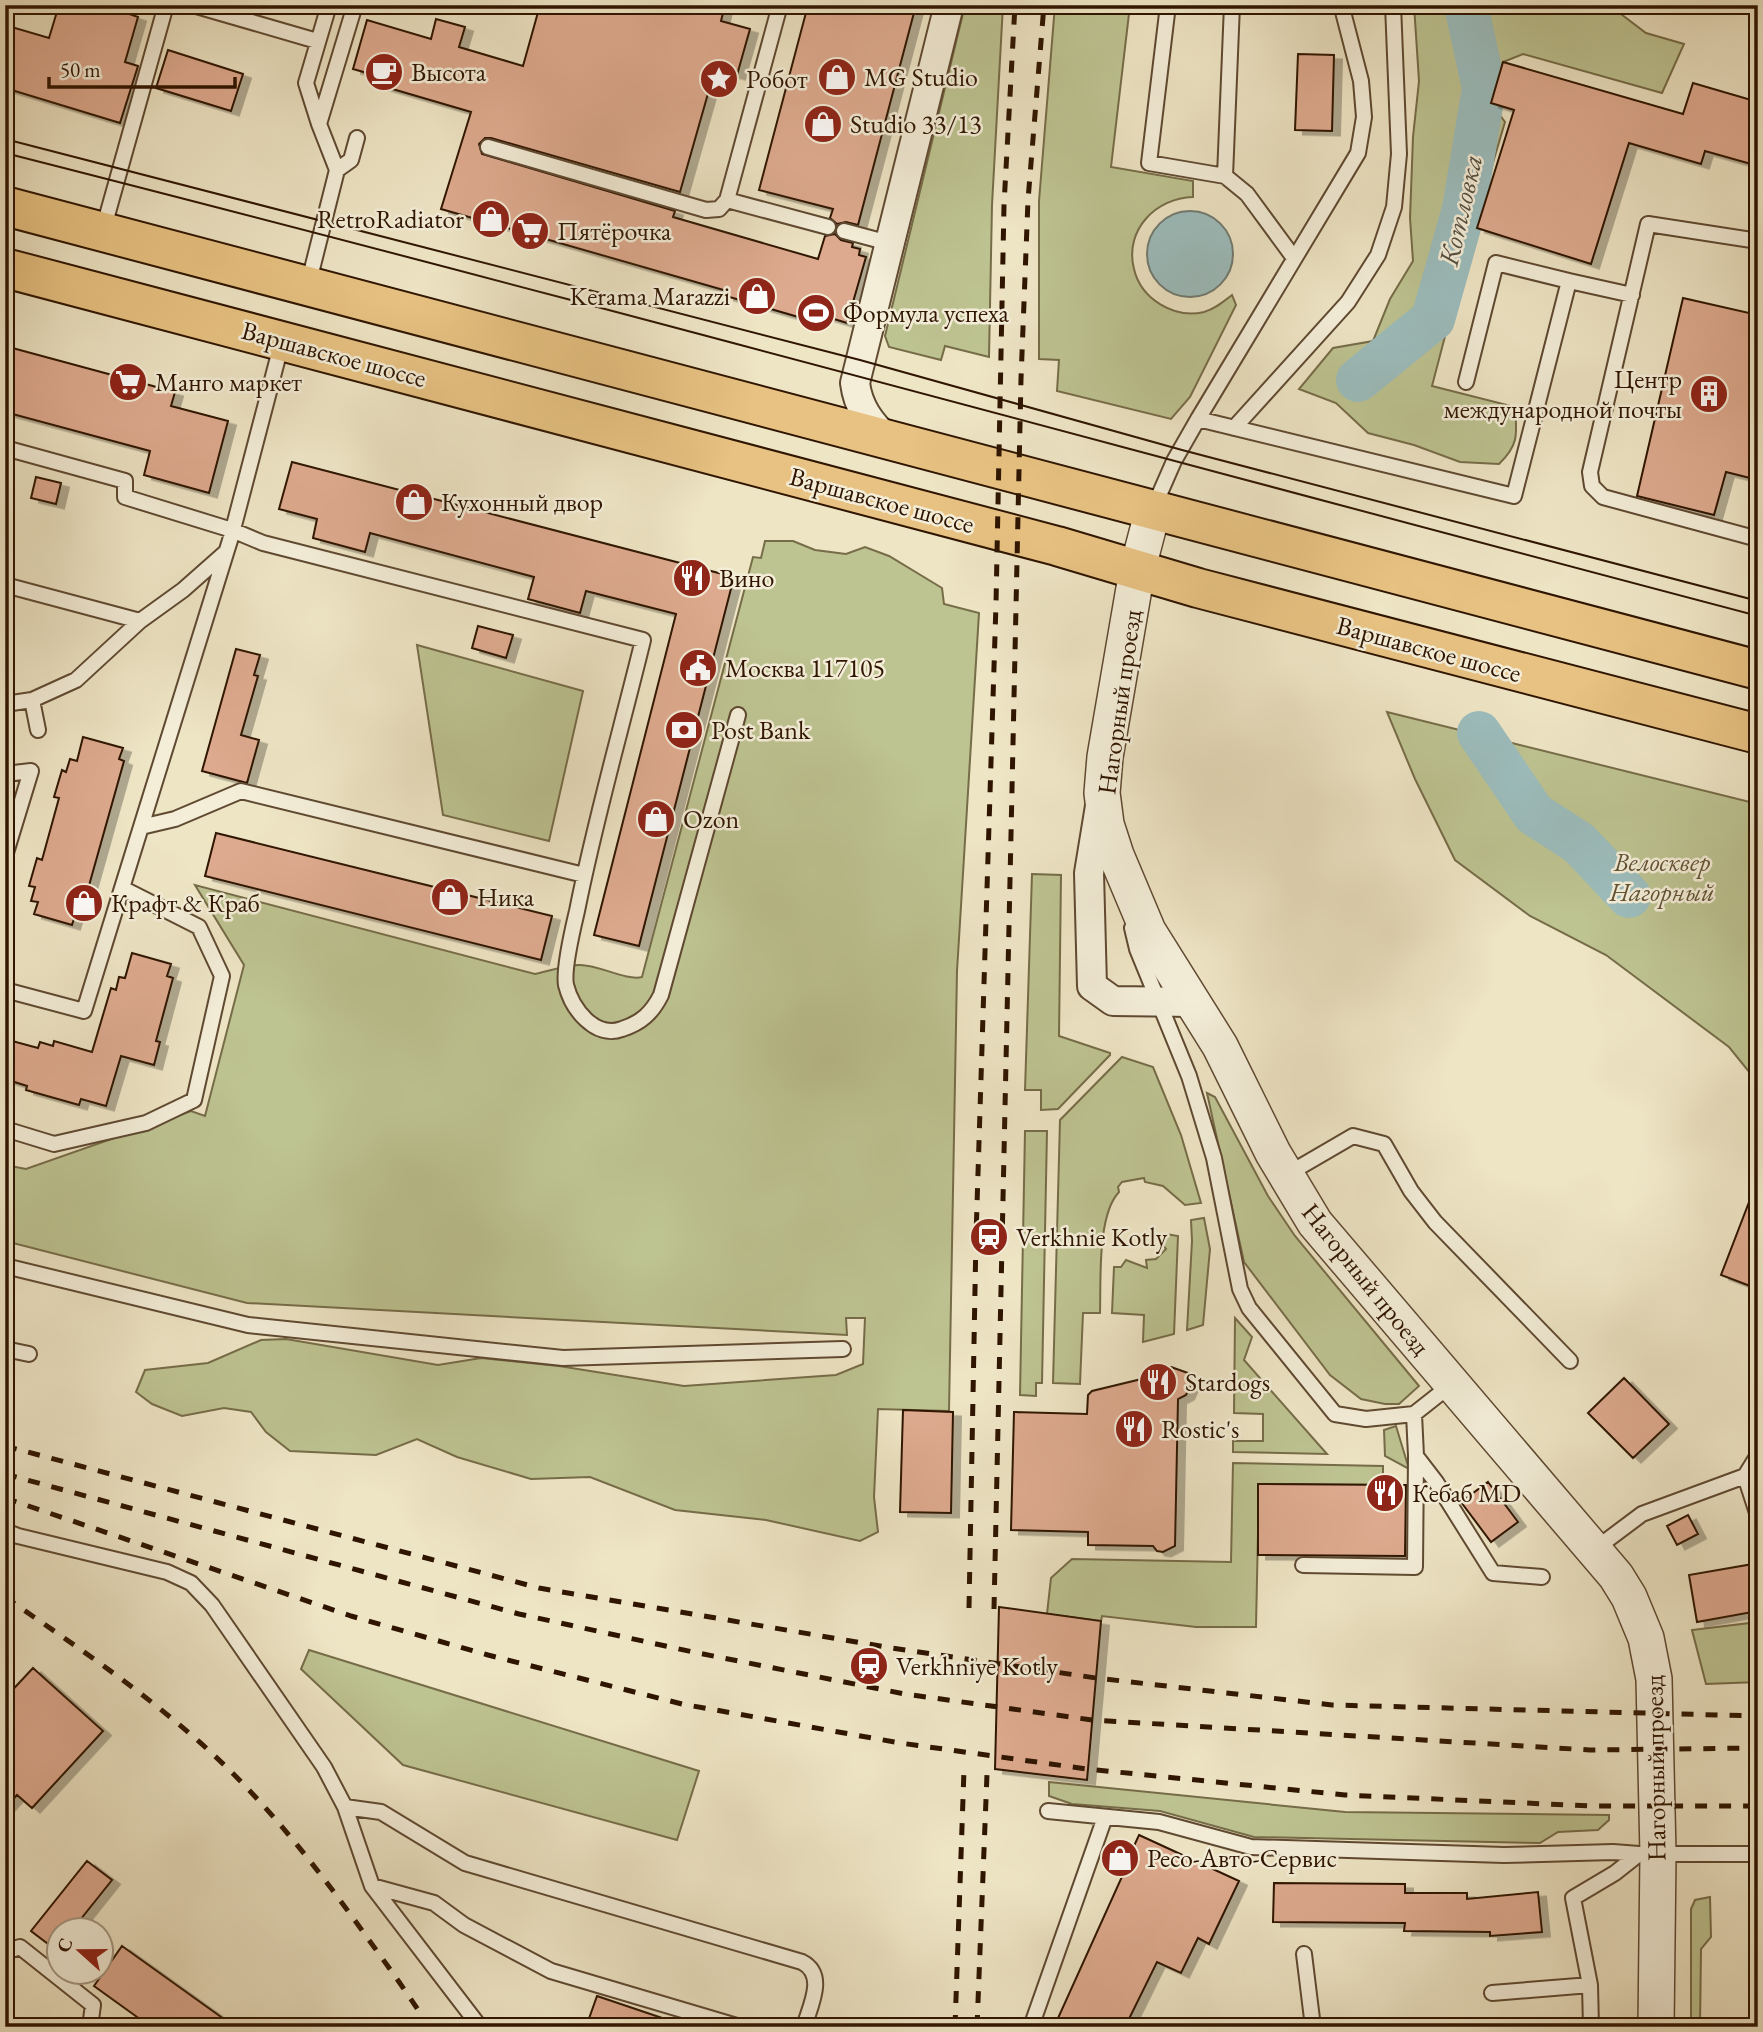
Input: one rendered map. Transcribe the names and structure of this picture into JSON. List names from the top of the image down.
{
  "streets": {
    "main road": ["Варшавское шоссе"],
    "street": ["Нагорный проезд"]
  },
  "crossings": [
    ["Варшавское шоссе", "Нагорный проезд"]
  ],
  "water": ["Котловка"],
  "parks": ["Велосквер Нагорный"],
  "places": {
    "cafe": ["Высота"],
    "shop": [
      "MG Studio",
      "Studio 33/13",
      "RetroRadiator",
      "Kerama Marazzi",
      "Кухонный двор",
      "Ozon",
      "Ника",
      "Крафт & Краб",
      "Ресо-Авто-Сервис"
    ],
    "place": ["Робот"],
    "supermarket": ["Пятёрочка", "Манго маркет"],
    "sports": ["Формула успеха"],
    "building": ["Центр международной почты"],
    "restaurant": [
      "Вино",
      "Stardogs",
      "Rostic's",
      "Кебаб MD"
    ],
    "public building": ["Москва 117105"],
    "bank": ["Post Bank"],
    "station": ["Verkhnie Kotly", "Verkhniye Kotly"]
  },
  "scale_bar": "50 m",
  "north": "left"
}
